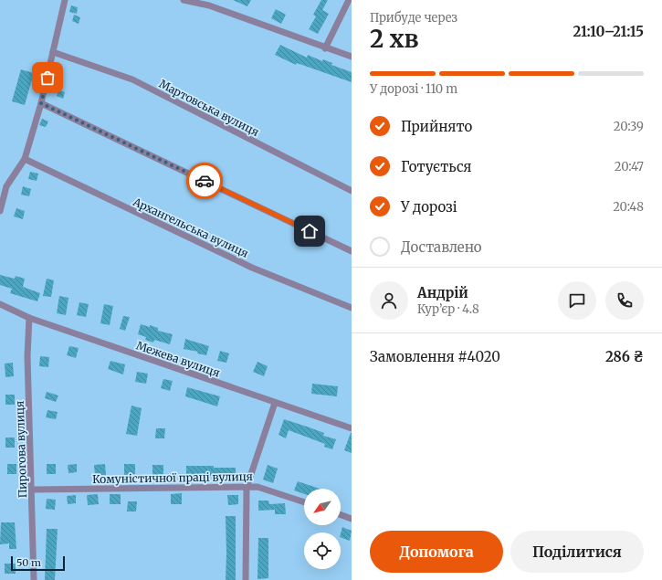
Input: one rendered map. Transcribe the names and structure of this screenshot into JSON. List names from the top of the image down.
{
  "streets": {
    "street": [
      "Мартовська вулиця",
      "Архангельська вулиця",
      "Межева вулиця",
      "Пирогова вулиця",
      "Комуністичної праці вулиця"
    ]
  },
  "crossings": [
    ["Межева вулиця", "Пирогова вулиця"],
    ["Пирогова вулиця", "Комуністичної праці вулиця"]
  ],
  "scale_bar": "50 m",
  "north": "bottom left",
  "page": {
    "heading": ["2 хв", "Прибуде через", "21:10–21:15"],
    "panel": [
      "Андрій",
      "Кур’єр · 4.8",
      "Замовлення #4020",
      "286 ₴"
    ],
    "bar": "У дорозі · 110 m",
    "list": [
      ["Прийнято", "20:39"],
      ["Готується", "20:47"],
      ["У дорозі", "20:48"],
      "Доставлено"
    ],
    "buttons": ["Допомога", "Поділитися"],
    "scale": "50 m"
  }
}
